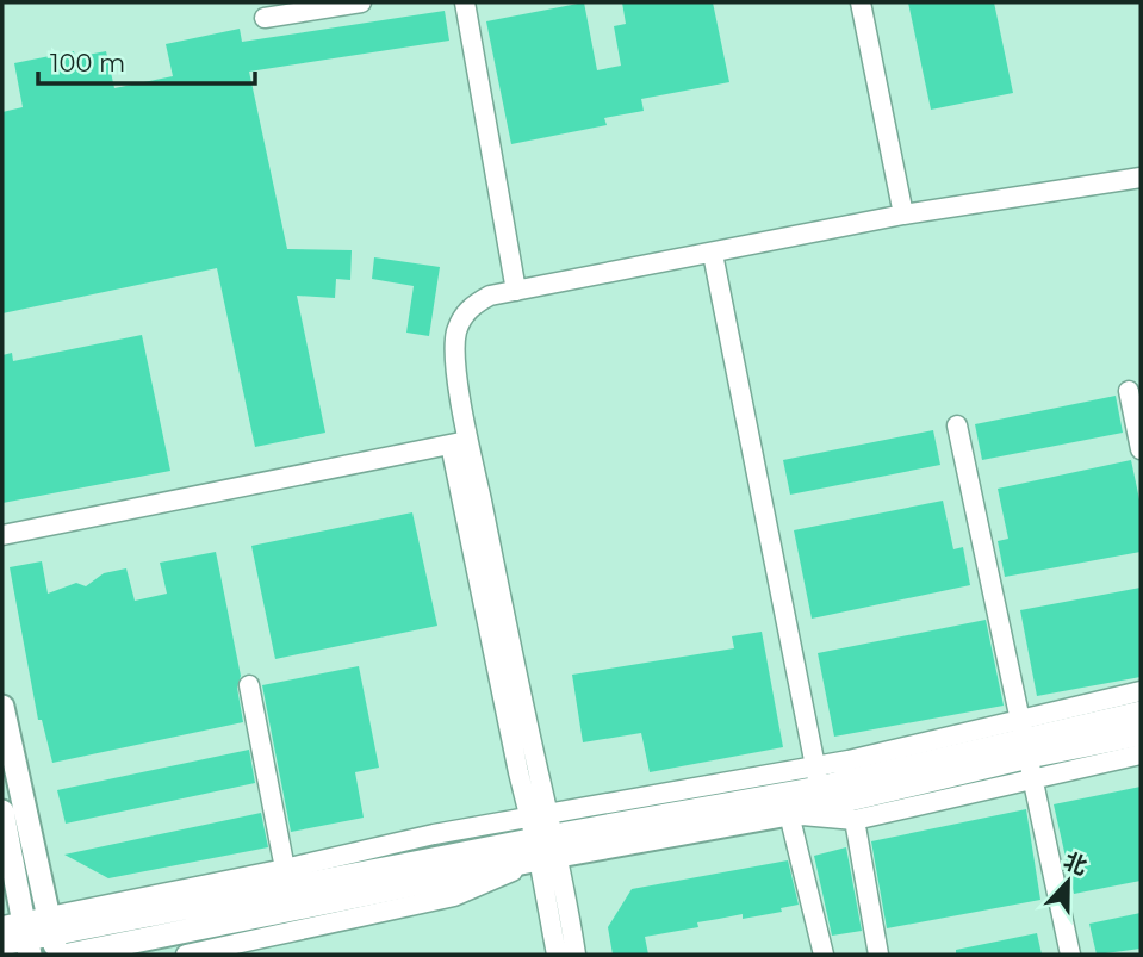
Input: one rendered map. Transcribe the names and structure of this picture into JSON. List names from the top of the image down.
{
  "scale_bar": "100 m",
  "north": "top"
}
